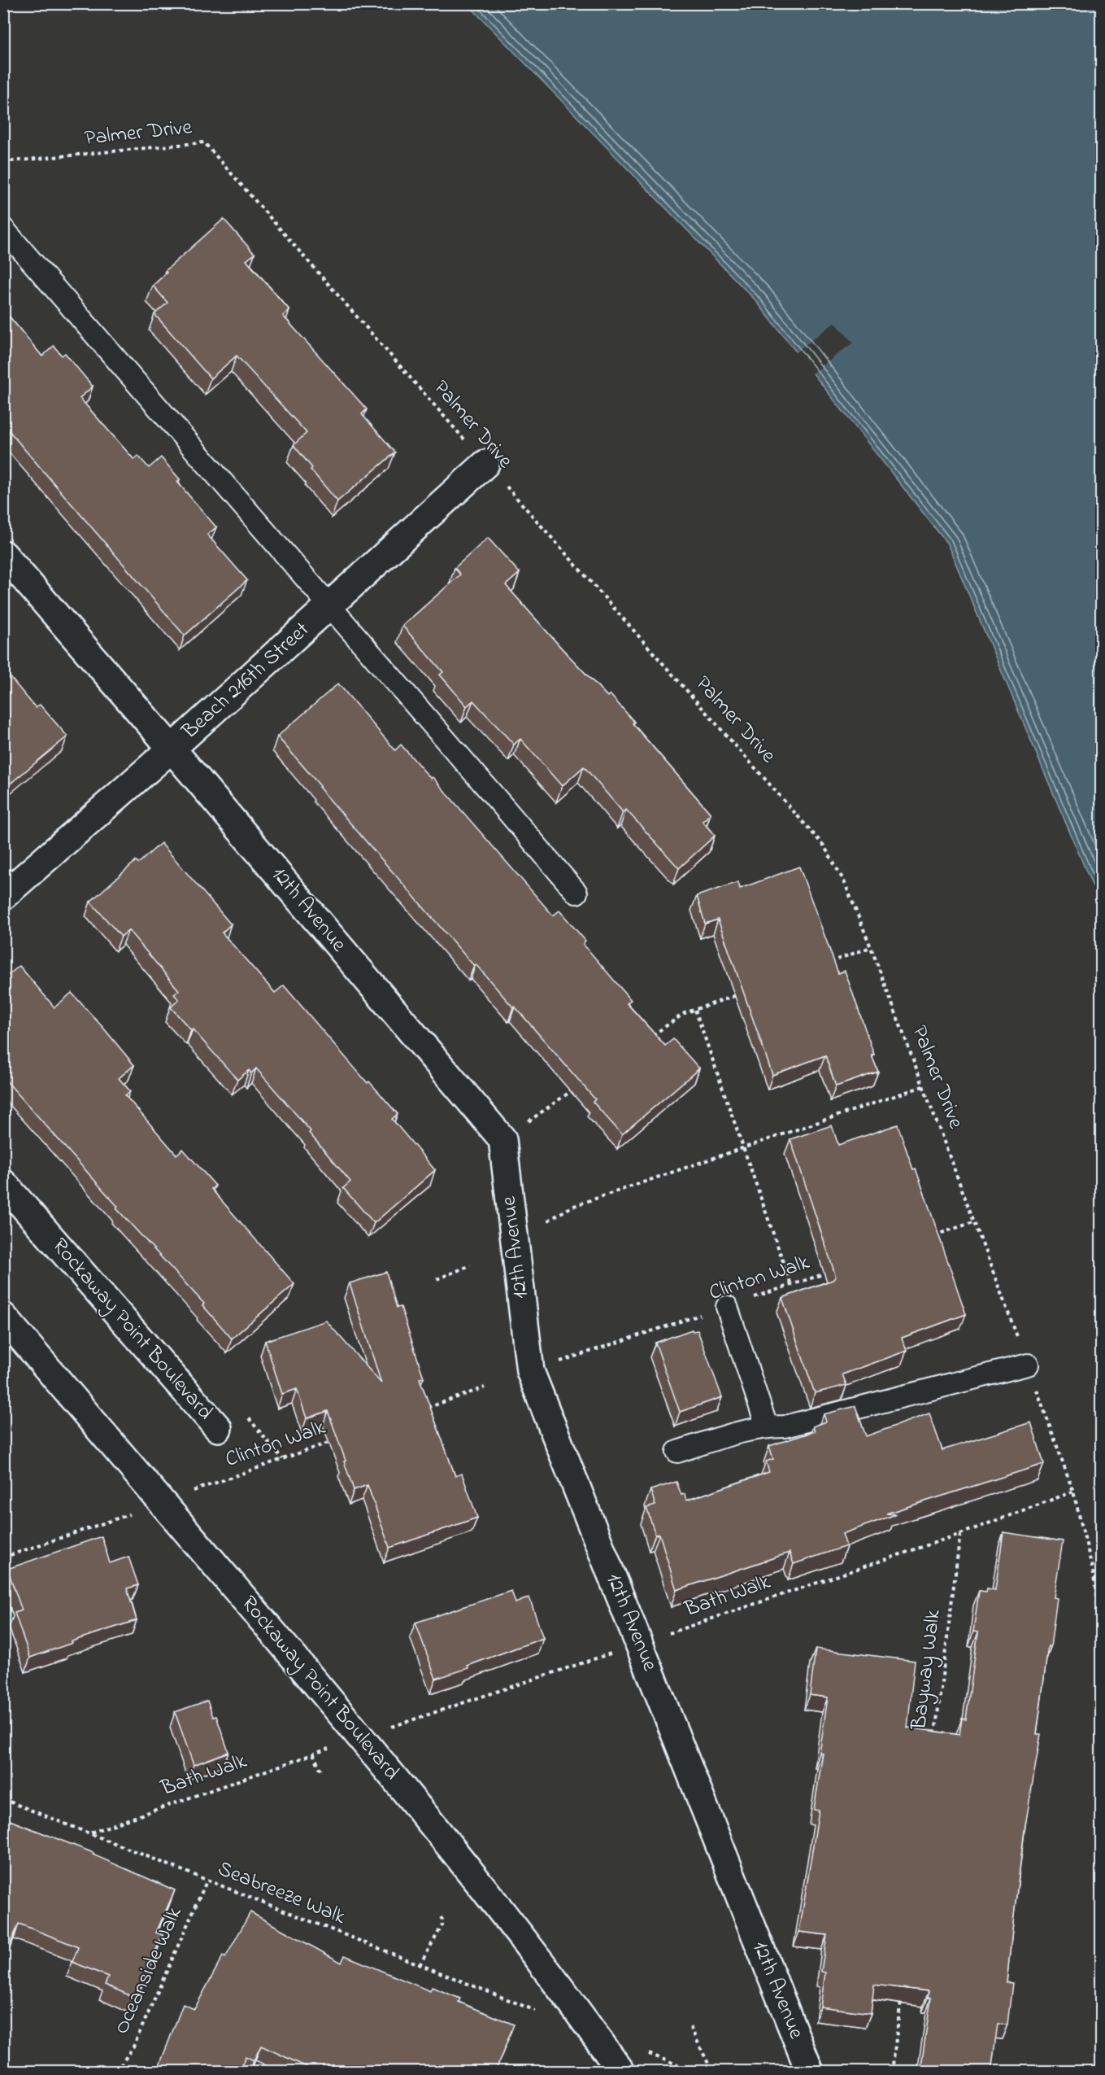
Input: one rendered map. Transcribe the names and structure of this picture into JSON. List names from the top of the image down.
{
  "streets": {
    "street": ["Beach 216th Street", "12th Avenue", "Rockaway Point Boulevard"],
    "path": [
      "Palmer Drive",
      "Clinton Walk",
      "Bath Walk",
      "Bayway Walk",
      "Seabreeze Walk",
      "Oceanside Walk"
    ]
  },
  "crossings": [
    ["Palmer Drive", "Beach 216th Street"],
    ["Palmer Drive", "Bath Walk"],
    ["Beach 216th Street", "12th Avenue"],
    ["12th Avenue", "Bath Walk"],
    ["Clinton Walk", "Rockaway Point Boulevard"],
    ["Bath Walk", "Bayway Walk"],
    ["Bath Walk", "Seabreeze Walk"],
    ["Seabreeze Walk", "Oceanside Walk"]
  ]
}
